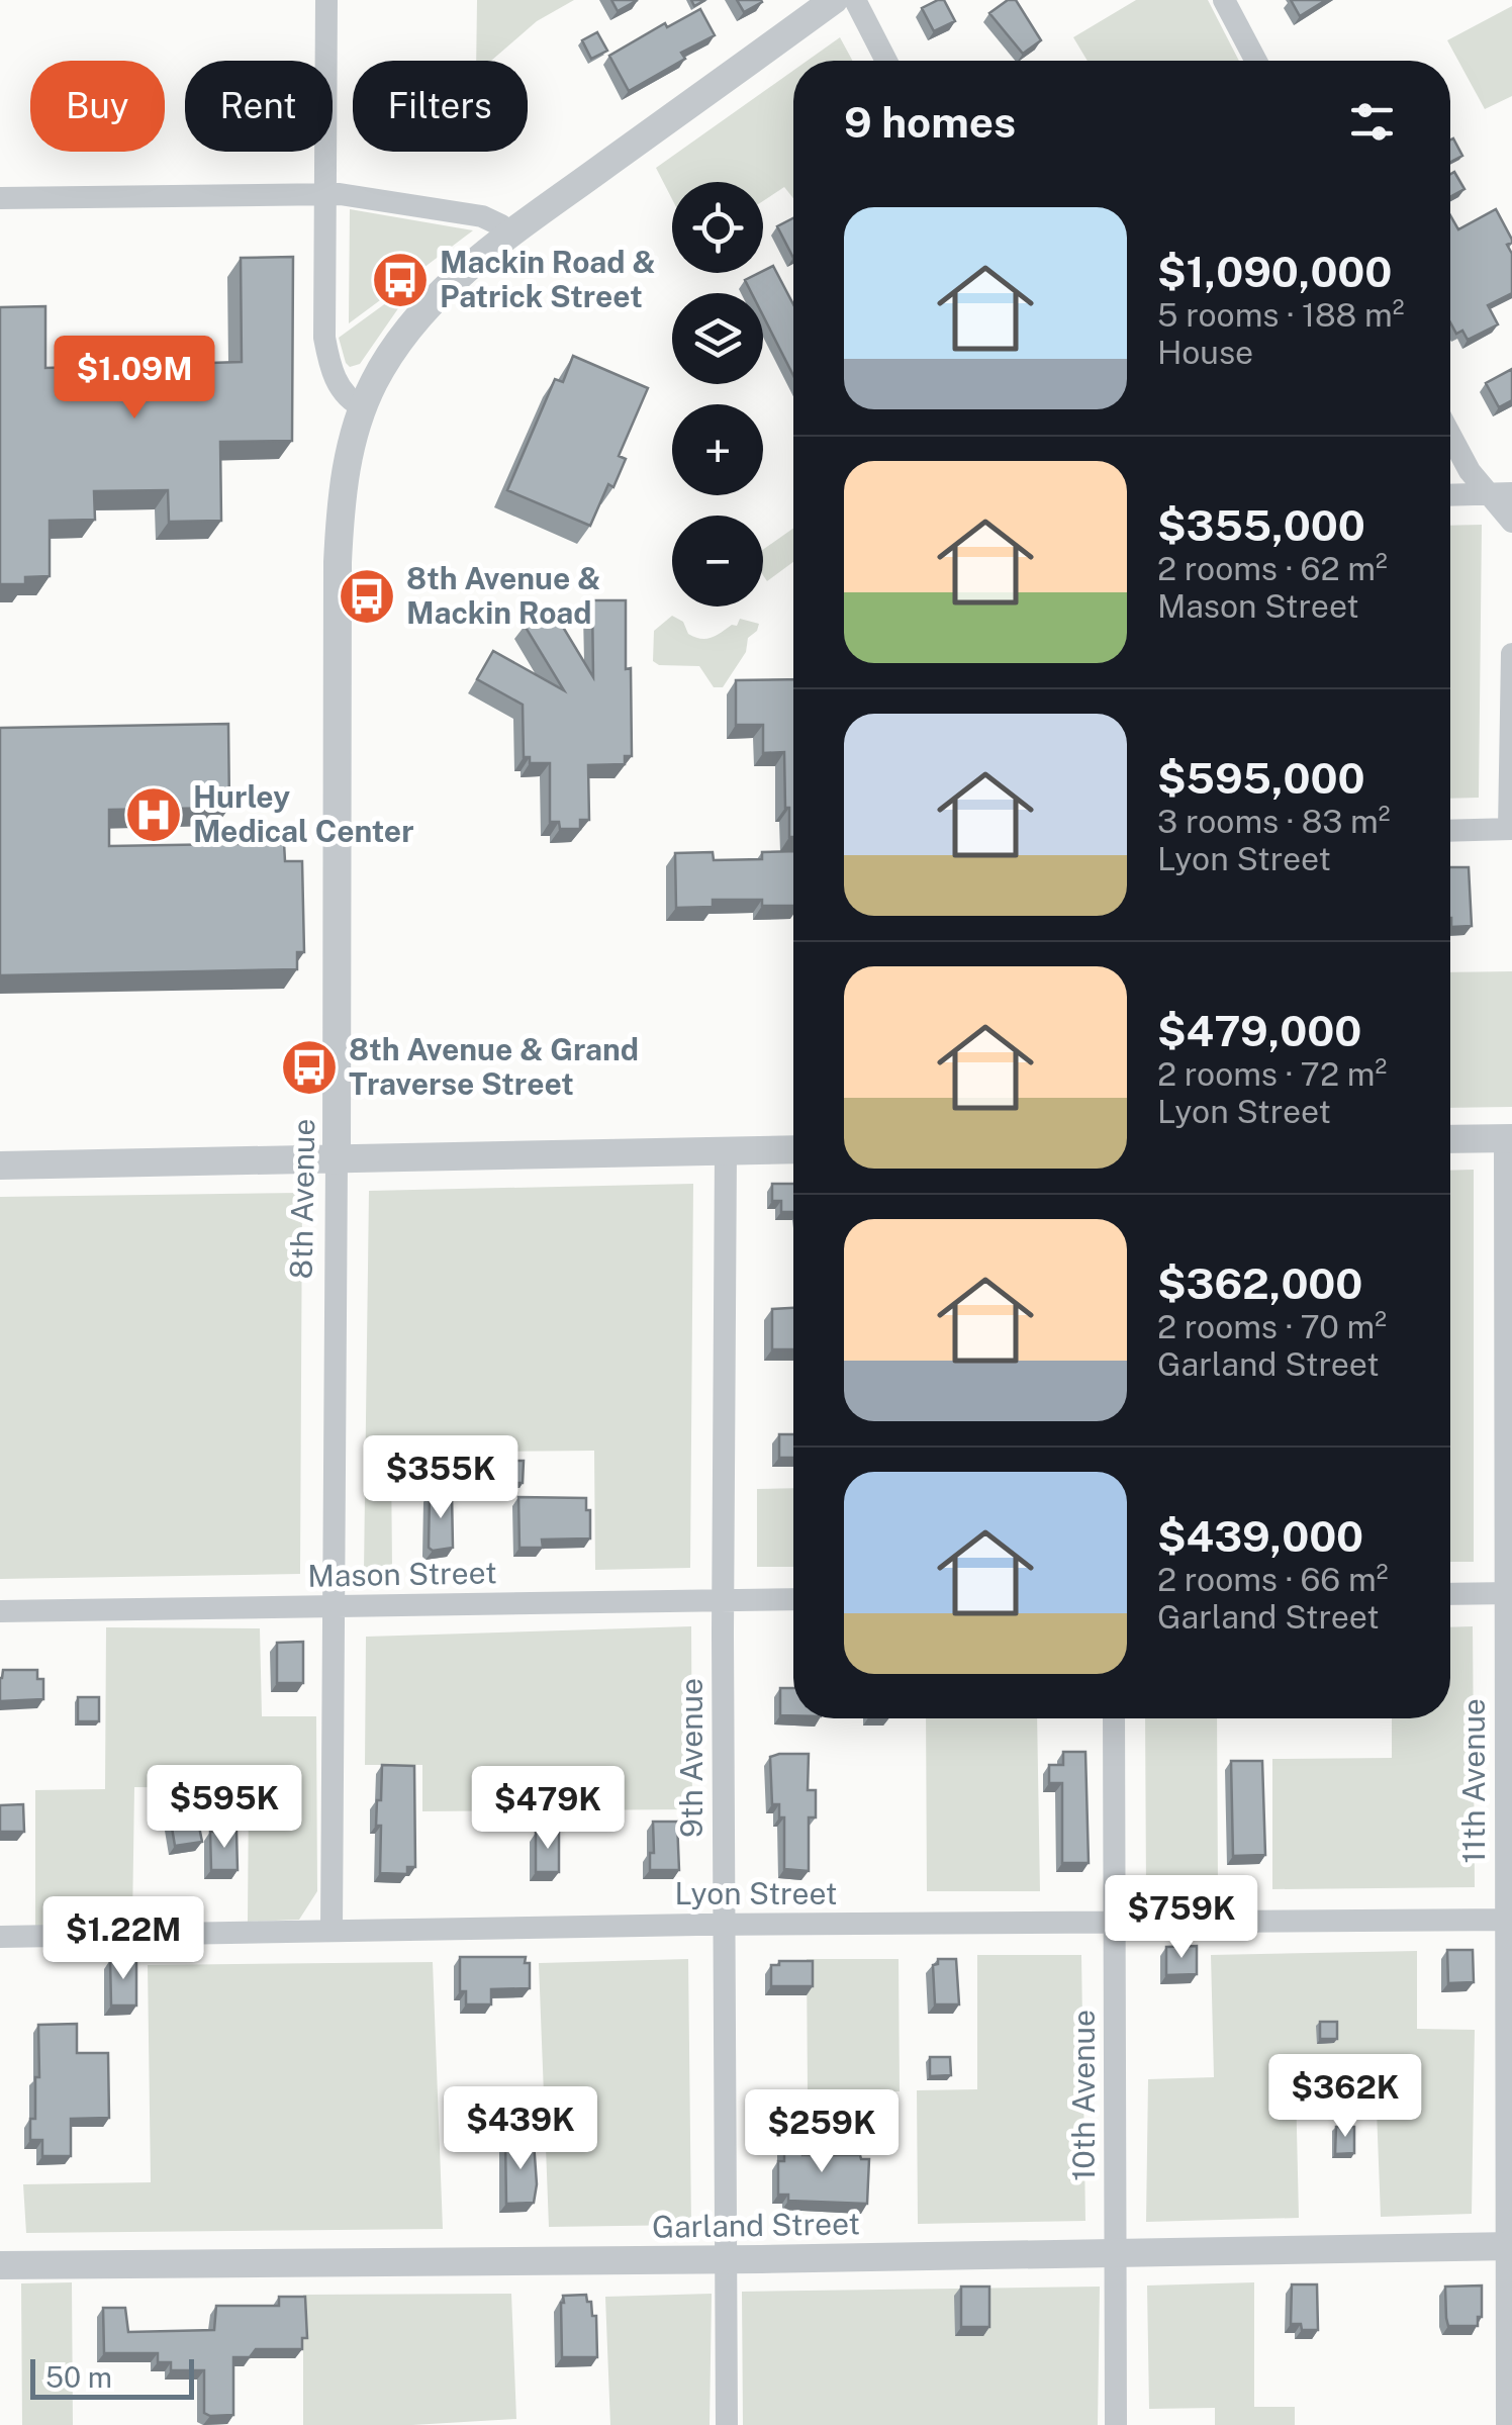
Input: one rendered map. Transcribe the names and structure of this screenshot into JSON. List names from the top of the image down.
{
  "streets": {
    "street": [
      "8th Avenue",
      "Mason Street",
      "9th Avenue",
      "11th Avenue",
      "Lyon Street",
      "10th Avenue",
      "Garland Street"
    ]
  },
  "crossings": [
    ["8th Avenue", "Mason Street"],
    ["8th Avenue", "Lyon Street"],
    ["Mason Street", "9th Avenue"],
    ["9th Avenue", "Lyon Street"],
    ["9th Avenue", "Garland Street"],
    ["11th Avenue", "Lyon Street"],
    ["11th Avenue", "Garland Street"],
    ["Lyon Street", "10th Avenue"],
    ["10th Avenue", "Garland Street"]
  ],
  "places": {
    "bus stop": ["Mackin Road & Patrick Street", "8th Avenue & Mackin Road", "8th Avenue & Grand Traverse Street"],
    "hospital": ["Hurley Medical Center"]
  },
  "scale_bar": "50 m",
  "page": {
    "chip": ["Buy", "Rent", "Filters"],
    "heading": "9 homes",
    "map_buttons": ["+", "−"],
    "list": [
      {
        "name": "$1,090,000",
        "note": "5 rooms · 188 m² · House"
      },
      {
        "name": "$355,000",
        "note": "2 rooms · 62 m² · Mason Street"
      },
      {
        "name": "$595,000",
        "note": "3 rooms · 83 m² · Lyon Street"
      },
      {
        "name": "$479,000",
        "note": "2 rooms · 72 m² · Lyon Street"
      },
      {
        "name": "$362,000",
        "note": "2 rooms · 70 m² · Garland Street"
      },
      {
        "name": "$439,000",
        "note": "2 rooms · 66 m² · Garland Street"
      }
    ],
    "price": [
      "$1.09M",
      "$355K",
      "$595K",
      "$479K",
      "$759K",
      "$1.22M",
      "$362K",
      "$439K",
      "$259K"
    ],
    "scale": "50 m"
  }
}
